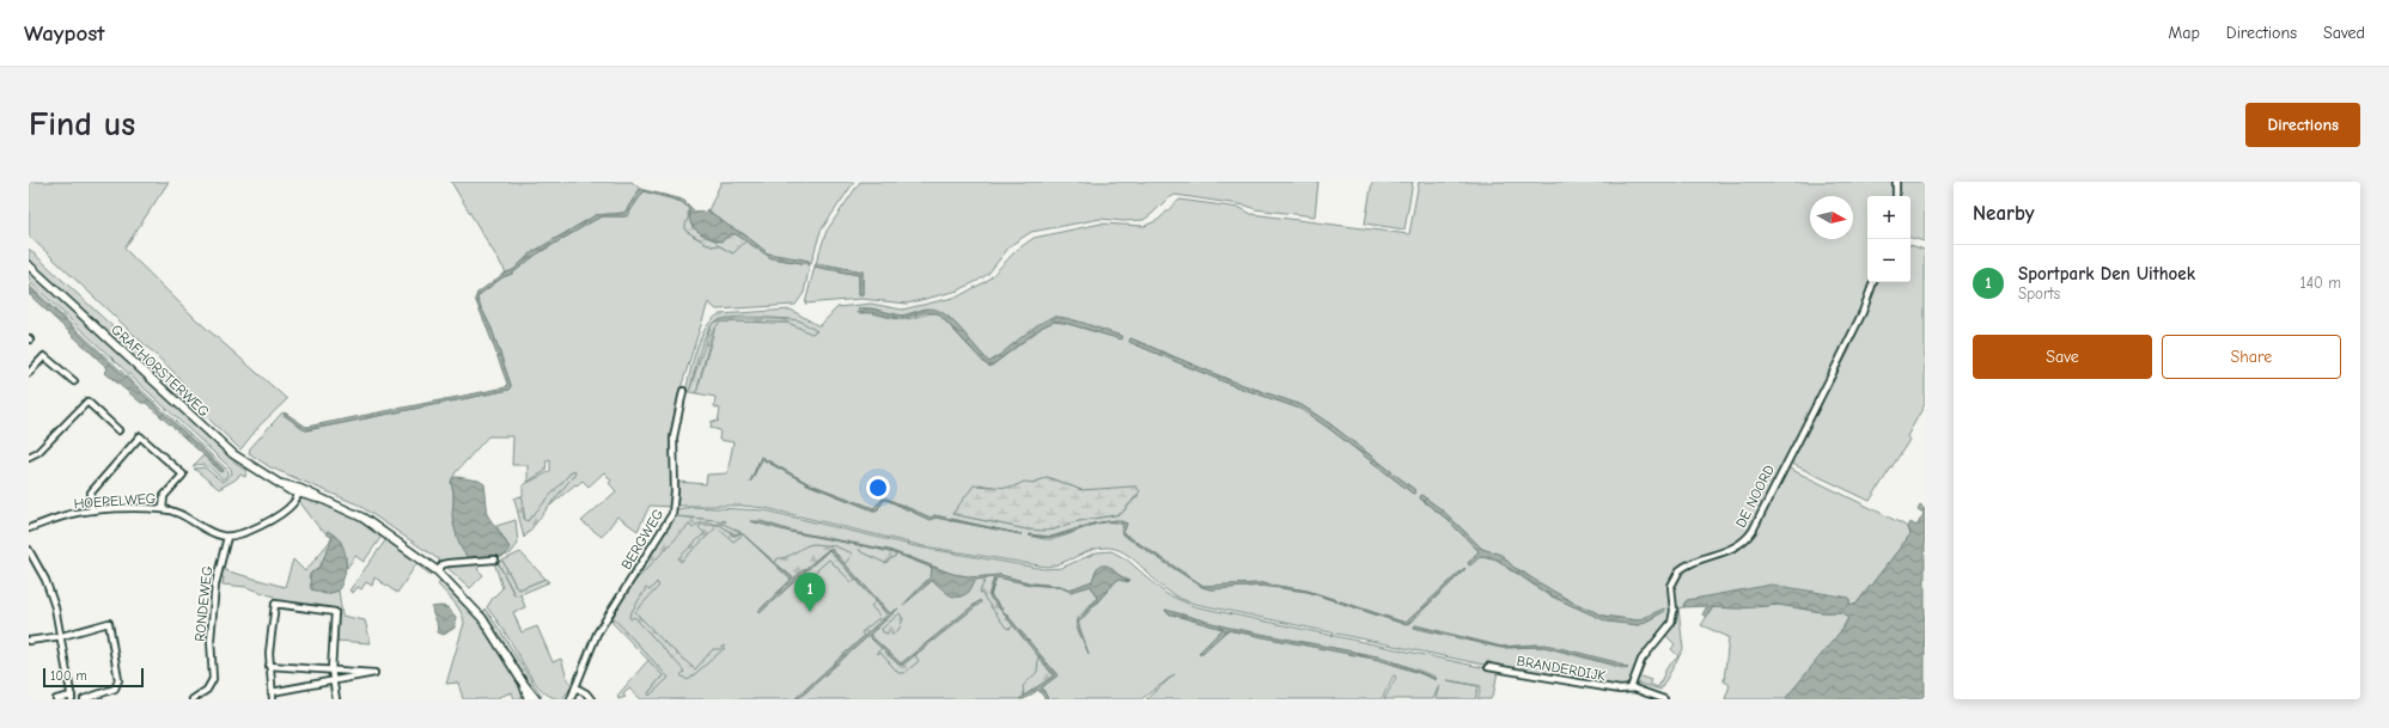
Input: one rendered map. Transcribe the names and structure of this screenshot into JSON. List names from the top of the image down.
{
  "streets": {
    "main road": ["GRAFHORSTERWEG"],
    "street": [
      "DE NOORD",
      "HOEPELWEG",
      "BERGWEG",
      "RONDEWEG",
      "BRANDERDIJK"
    ]
  },
  "crossings": [
    ["DE NOORD", "BRANDERDIJK"],
    ["HOEPELWEG", "RONDEWEG"]
  ],
  "scale_bar": "100 m",
  "north": "right",
  "page": {
    "header": "Waypost",
    "nav": ["Map", "Directions", "Saved"],
    "buttons": [
      "Directions",
      ["Save", "Share"]
    ],
    "title": "Find us",
    "heading": "Nearby",
    "map_buttons": ["+", "−"],
    "list": [
      {
        "mark": "1",
        "name": "Sportpark Den Uithoek",
        "note": "Sports",
        "value": "140 m"
      }
    ],
    "pins": "1",
    "scale": "100 m"
  }
}
